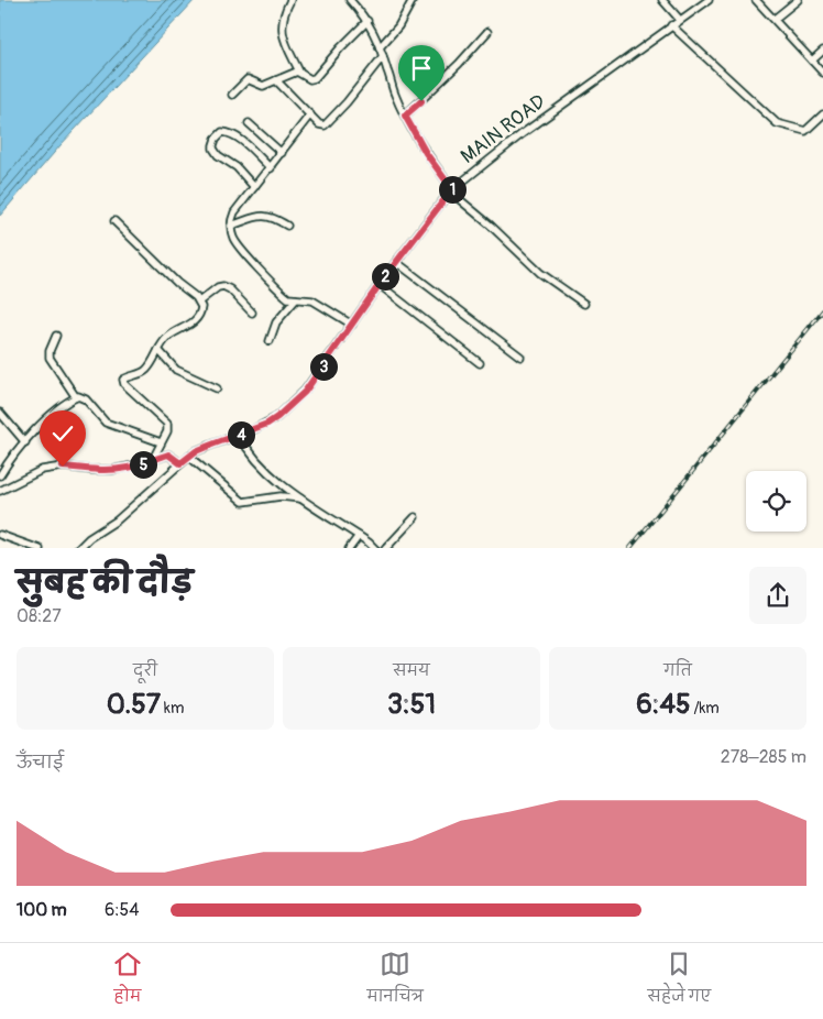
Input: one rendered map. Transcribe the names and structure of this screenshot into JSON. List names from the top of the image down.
{
  "streets": {
    "street": ["MAIN ROAD"]
  },
  "page": {
    "pins": [
      "1",
      "2",
      "3",
      "4",
      "5"
    ],
    "heading": ["सुबह की दौड़", "08:27"],
    "stats": [
      ["दूरी", "0.57 km"],
      ["समय", "3:51"],
      ["गति", "6:45 /km"]
    ],
    "chart": ["ऊँचाई", "278–285 m"],
    "list": [
      {
        "name": "100 m",
        "note": "6:54"
      }
    ],
    "tabs": ["होम", "मानचित्र", "सहेजे गए"]
  }
}
